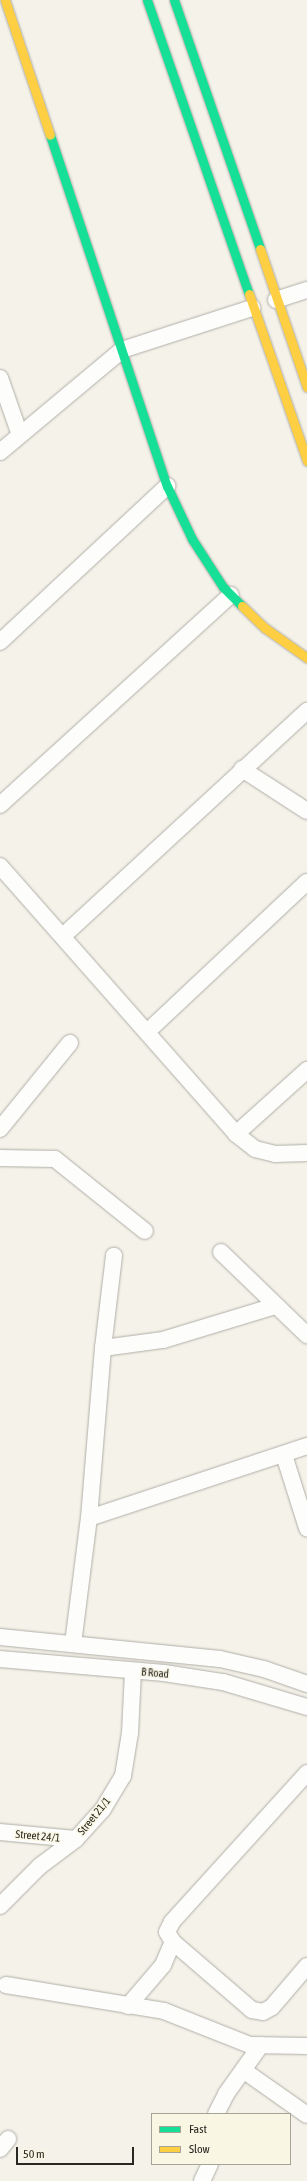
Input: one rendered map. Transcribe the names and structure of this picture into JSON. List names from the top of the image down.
{
  "streets": {
    "street": ["B Road", "Street 21/1", "Street 24/1"]
  },
  "crossings": [
    ["B Road", "Street 21/1"],
    ["Street 21/1", "Street 24/1"]
  ],
  "legend": ["Fast", "Slow"],
  "scale_bar": "50 m"
}
